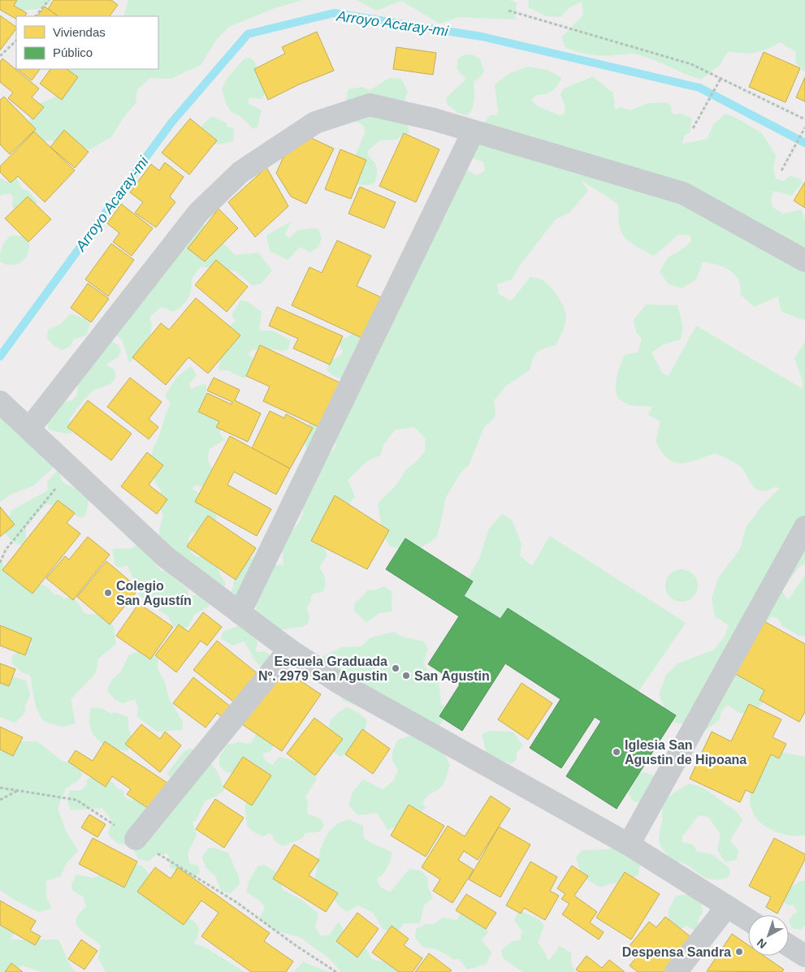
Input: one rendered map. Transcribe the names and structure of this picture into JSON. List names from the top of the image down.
{
  "water": ["Arroyo Acaray-mi"],
  "places": [
    "Colegio San Agustín",
    "Escuela Graduada Nº. 2979 San Agustin",
    "San Agustin",
    "Iglesia San Agustin de Hipoana",
    "Despensa Sandra"
  ],
  "legend": ["Viviendas", "Público"],
  "north": "bottom left"
}
